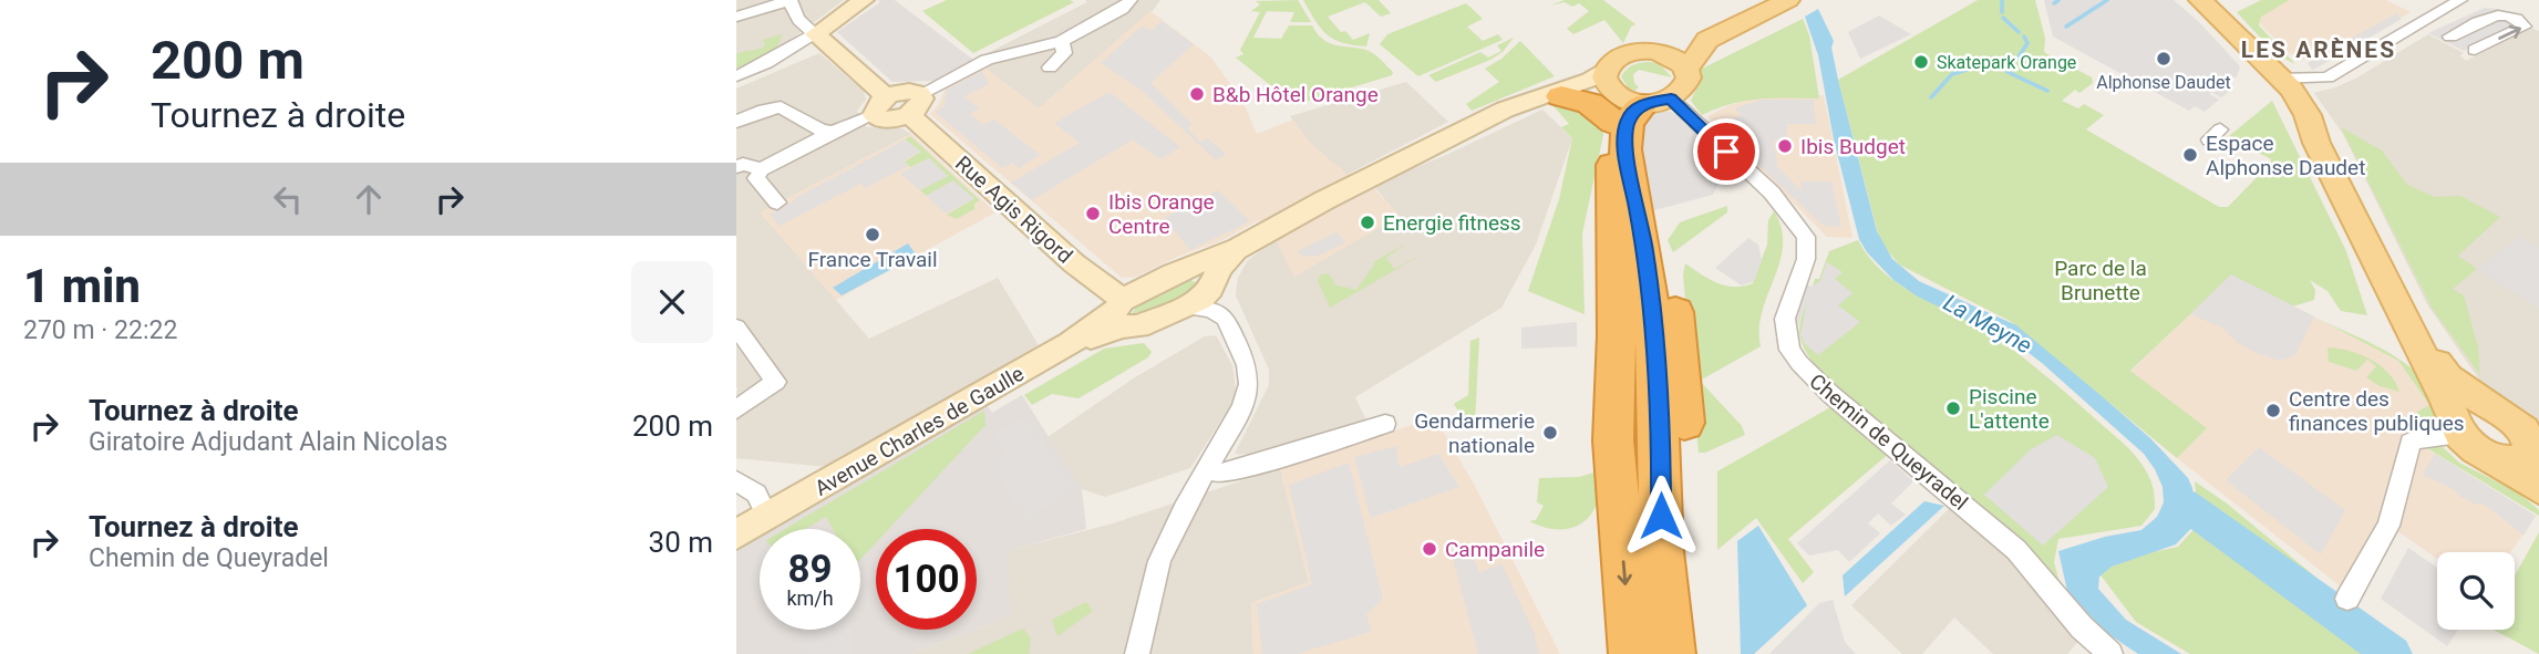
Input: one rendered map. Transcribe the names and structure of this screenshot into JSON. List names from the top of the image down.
{
  "streets": {
    "main road": ["Rue Agis Rigord", "Avenue Charles de Gaulle"],
    "street": ["Chemin de Queyradel"]
  },
  "crossings": [
    ["Rue Agis Rigord", "Avenue Charles de Gaulle"],
    ["Avenue Charles de Gaulle", "Chemin de Queyradel"]
  ],
  "districts": ["LES ARÈNES"],
  "water": ["La Meyne"],
  "parks": ["Parc de la Brunette"],
  "places": [
    "Alphonse Daudet",
    "Skatepark Orange",
    "B&b Hôtel Orange",
    "Ibis Budget",
    "Espace Alphonse Daudet",
    "Ibis Orange Centre",
    "Energie fitness",
    "France Travail",
    "Piscine L'attente",
    "Centre des finances publiques",
    "Gendarmerie nationale",
    "Campanile"
  ],
  "page": {
    "turn": ["200 m", "Tournez à droite"],
    "heading": ["1 min", "270 m · 22:22"],
    "list": [
      {
        "name": "Tournez à droite",
        "note": "Giratoire Adjudant Alain Nicolas",
        "value": "200 m"
      },
      {
        "name": "Tournez à droite",
        "note": "Chemin de Queyradel",
        "value": "30 m"
      }
    ],
    "speed": "89 km/h",
    "limit": "100"
  }
}
